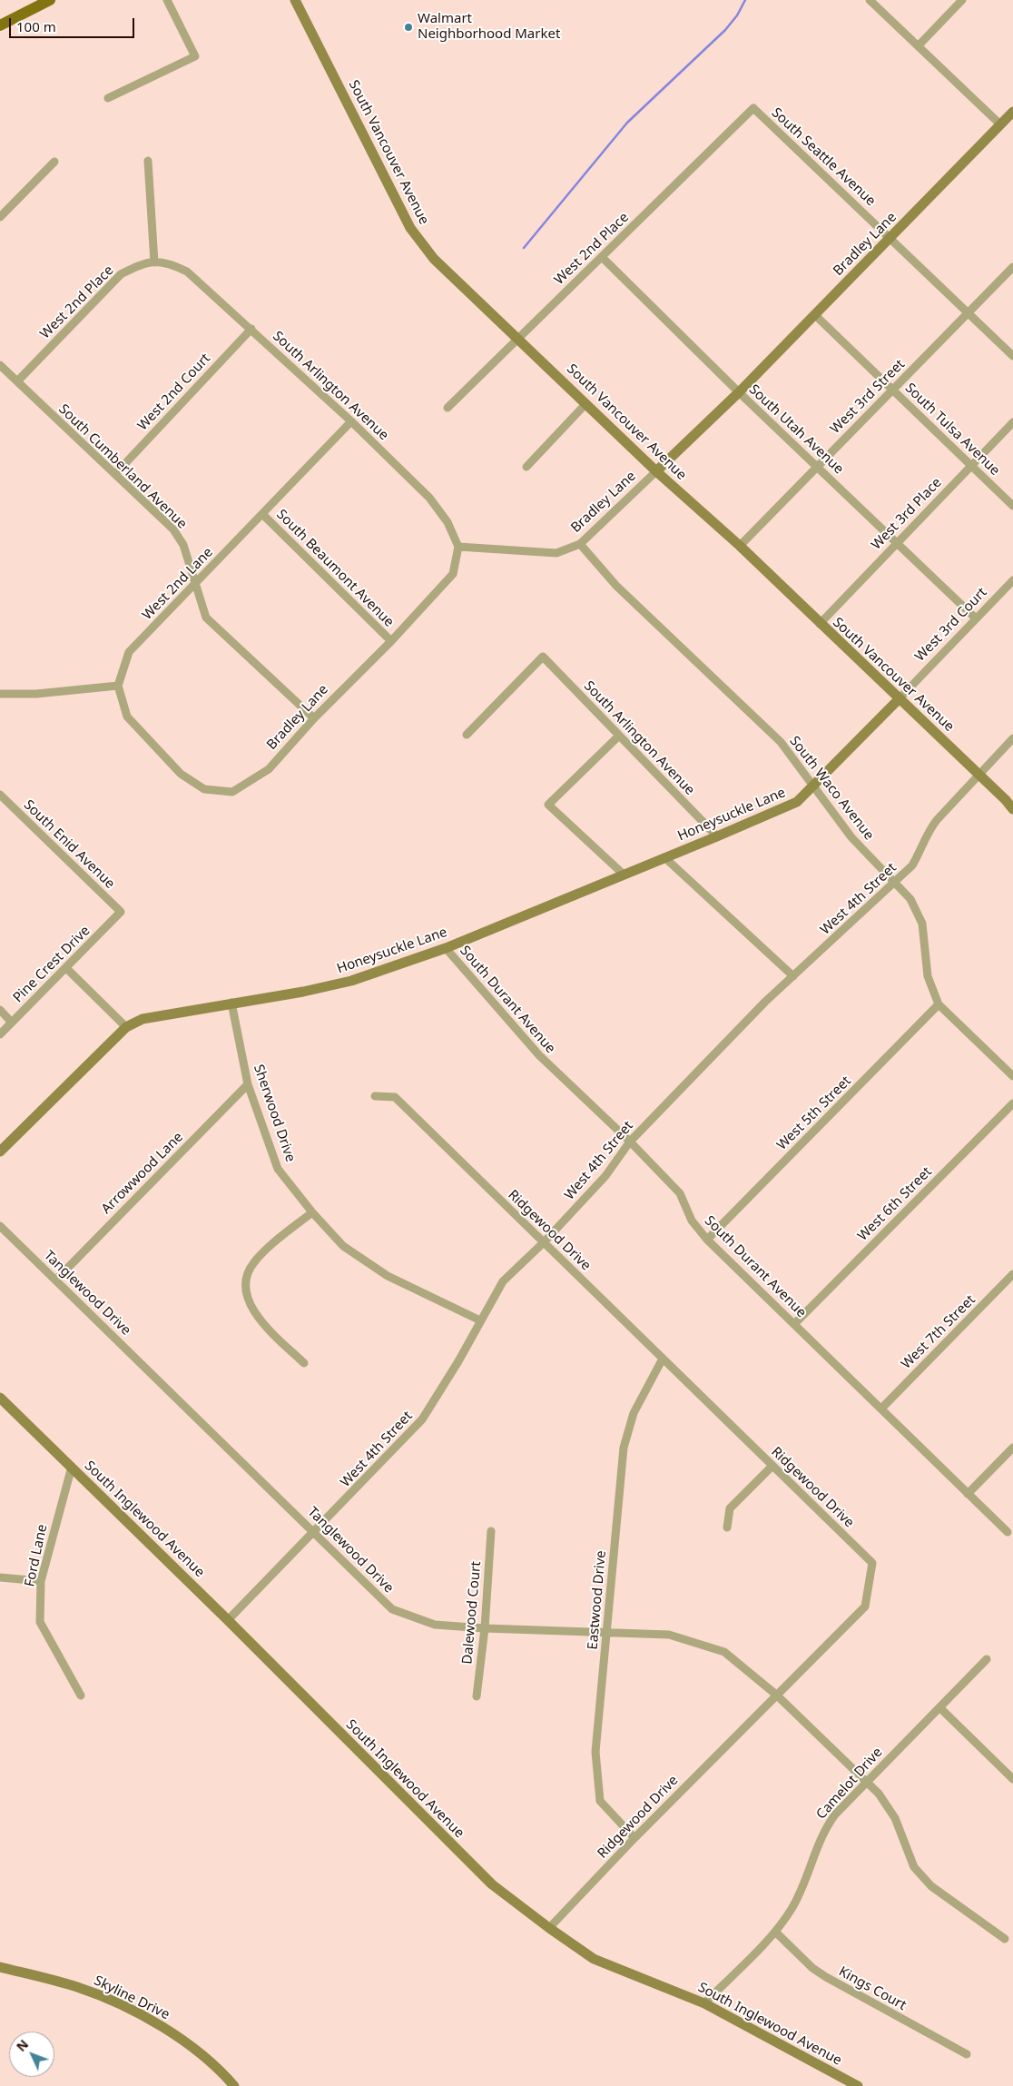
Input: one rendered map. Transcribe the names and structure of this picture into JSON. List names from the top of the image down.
{
  "streets": {
    "street": [
      "South Vancouver Avenue",
      "South Seattle Avenue",
      "Bradley Lane",
      "West 2nd Place",
      "South Arlington Avenue",
      "West 2nd Court",
      "West 3rd Street",
      "South Utah Avenue",
      "South Tulsa Avenue",
      "South Cumberland Avenue",
      "West 3rd Place",
      "South Beaumont Avenue",
      "West 2nd Lane",
      "West 3rd Court",
      "South Waco Avenue",
      "Honeysuckle Lane",
      "South Enid Avenue",
      "West 4th Street",
      "Pine Crest Drive",
      "South Durant Avenue",
      "Sherwood Drive",
      "West 5th Street",
      "Arrowwood Lane",
      "West 6th Street",
      "Ridgewood Drive",
      "Tanglewood Drive",
      "West 7th Street",
      "South Inglewood Avenue",
      "Ford Lane",
      "Eastwood Drive",
      "Dalewood Court",
      "Camelot Drive",
      "Kings Court",
      "Skyline Drive"
    ]
  },
  "crossings": [
    ["South Vancouver Avenue", "Bradley Lane"],
    ["South Vancouver Avenue", "West 2nd Place"],
    ["South Vancouver Avenue", "West 3rd Street"],
    ["South Vancouver Avenue", "West 3rd Place"],
    ["South Vancouver Avenue", "West 3rd Court"],
    ["South Vancouver Avenue", "West 4th Street"],
    ["South Seattle Avenue", "Bradley Lane"],
    ["South Seattle Avenue", "West 2nd Place"],
    ["South Seattle Avenue", "West 3rd Street"],
    ["Bradley Lane", "South Arlington Avenue"],
    ["Bradley Lane", "South Utah Avenue"],
    ["Bradley Lane", "South Tulsa Avenue"],
    ["Bradley Lane", "South Cumberland Avenue"],
    ["Bradley Lane", "South Beaumont Avenue"],
    ["Bradley Lane", "West 2nd Lane"],
    ["Bradley Lane", "South Waco Avenue"],
    ["West 2nd Place", "South Arlington Avenue"],
    ["West 2nd Place", "South Utah Avenue"],
    ["West 2nd Place", "South Cumberland Avenue"],
    ["South Arlington Avenue", "West 2nd Court"],
    ["South Arlington Avenue", "West 2nd Lane"],
    ["South Arlington Avenue", "Honeysuckle Lane"],
    ["West 2nd Court", "South Cumberland Avenue"],
    ["West 3rd Street", "South Utah Avenue"],
    ["West 3rd Street", "South Tulsa Avenue"],
    ["South Utah Avenue", "West 3rd Place"],
    ["South Utah Avenue", "West 3rd Court"],
    ["South Tulsa Avenue", "West 3rd Place"],
    ["South Cumberland Avenue", "West 2nd Lane"],
    ["South Beaumont Avenue", "West 2nd Lane"],
    ["West 3rd Court", "South Waco Avenue"],
    ["West 3rd Court", "Honeysuckle Lane"],
    ["South Waco Avenue", "Honeysuckle Lane"],
    ["South Waco Avenue", "West 4th Street"],
    ["South Waco Avenue", "West 5th Street"],
    ["Honeysuckle Lane", "South Durant Avenue"],
    ["Honeysuckle Lane", "Sherwood Drive"],
    ["South Enid Avenue", "Pine Crest Drive"],
    ["West 4th Street", "South Durant Avenue"],
    ["West 4th Street", "Sherwood Drive"],
    ["West 4th Street", "Ridgewood Drive"],
    ["West 4th Street", "Tanglewood Drive"],
    ["West 4th Street", "South Inglewood Avenue"],
    ["South Durant Avenue", "West 5th Street"],
    ["South Durant Avenue", "West 6th Street"],
    ["South Durant Avenue", "West 7th Street"],
    ["Sherwood Drive", "Arrowwood Lane"],
    ["Arrowwood Lane", "Tanglewood Drive"],
    ["Ridgewood Drive", "Tanglewood Drive"],
    ["Ridgewood Drive", "South Inglewood Avenue"],
    ["Ridgewood Drive", "Eastwood Drive"],
    ["Tanglewood Drive", "Eastwood Drive"],
    ["Tanglewood Drive", "Dalewood Court"],
    ["Tanglewood Drive", "Camelot Drive"],
    ["South Inglewood Avenue", "Ford Lane"],
    ["South Inglewood Avenue", "Camelot Drive"],
    ["Camelot Drive", "Kings Court"]
  ],
  "places": ["Walmart Neighborhood Market"],
  "scale_bar": "100 m",
  "north": "top left"
}
